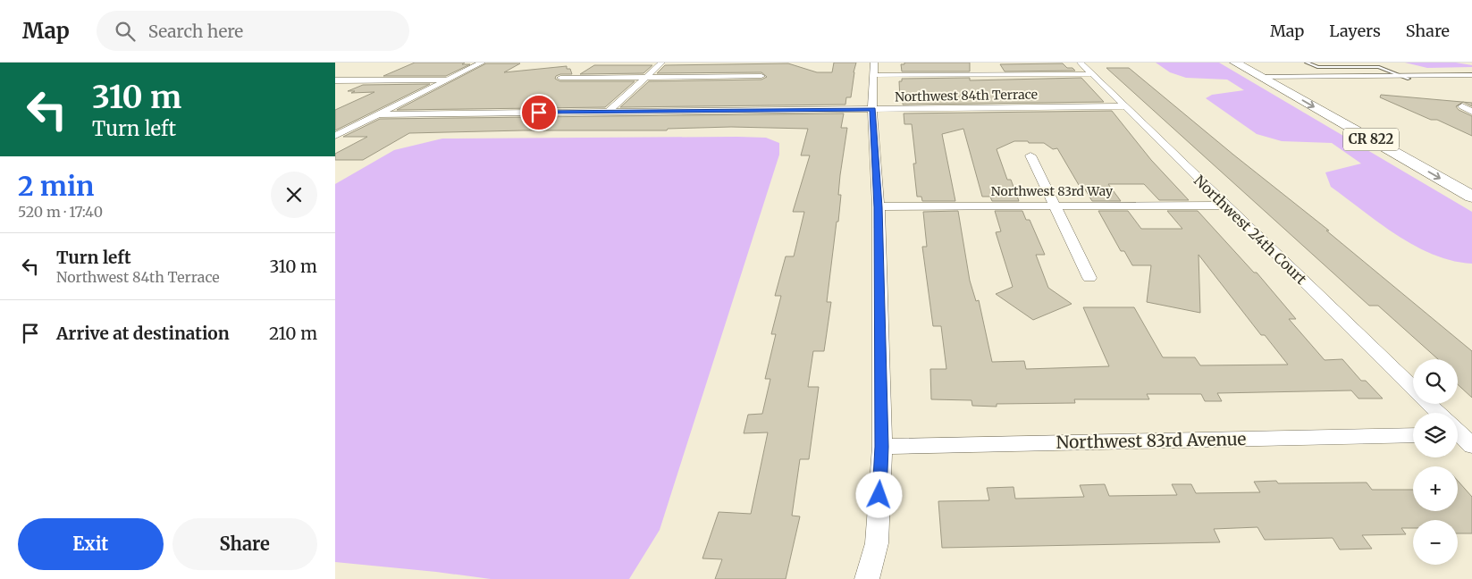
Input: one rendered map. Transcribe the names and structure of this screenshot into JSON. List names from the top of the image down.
{
  "streets": {
    "main road": ["CR 822"],
    "street": [
      "Northwest 84th Terrace",
      "Northwest 83rd Way",
      "Northwest 24th Court",
      "Northwest 83rd Avenue"
    ]
  },
  "crossings": [
    ["Northwest 84th Terrace", "Northwest 24th Court"],
    ["Northwest 83rd Way", "Northwest 24th Court"]
  ],
  "page": {
    "header": "Map",
    "search": "Search here",
    "nav": ["Map", "Layers", "Share"],
    "turn": ["310 m", "Turn left"],
    "heading": ["2 min", "520 m · 17:40"],
    "list": [
      {
        "name": "Turn left",
        "note": "Northwest 84th Terrace",
        "value": "310 m"
      },
      {
        "name": "Arrive at destination",
        "value": "210 m"
      }
    ],
    "map_buttons": ["+", "−"],
    "buttons": ["Exit", "Share"]
  }
}
